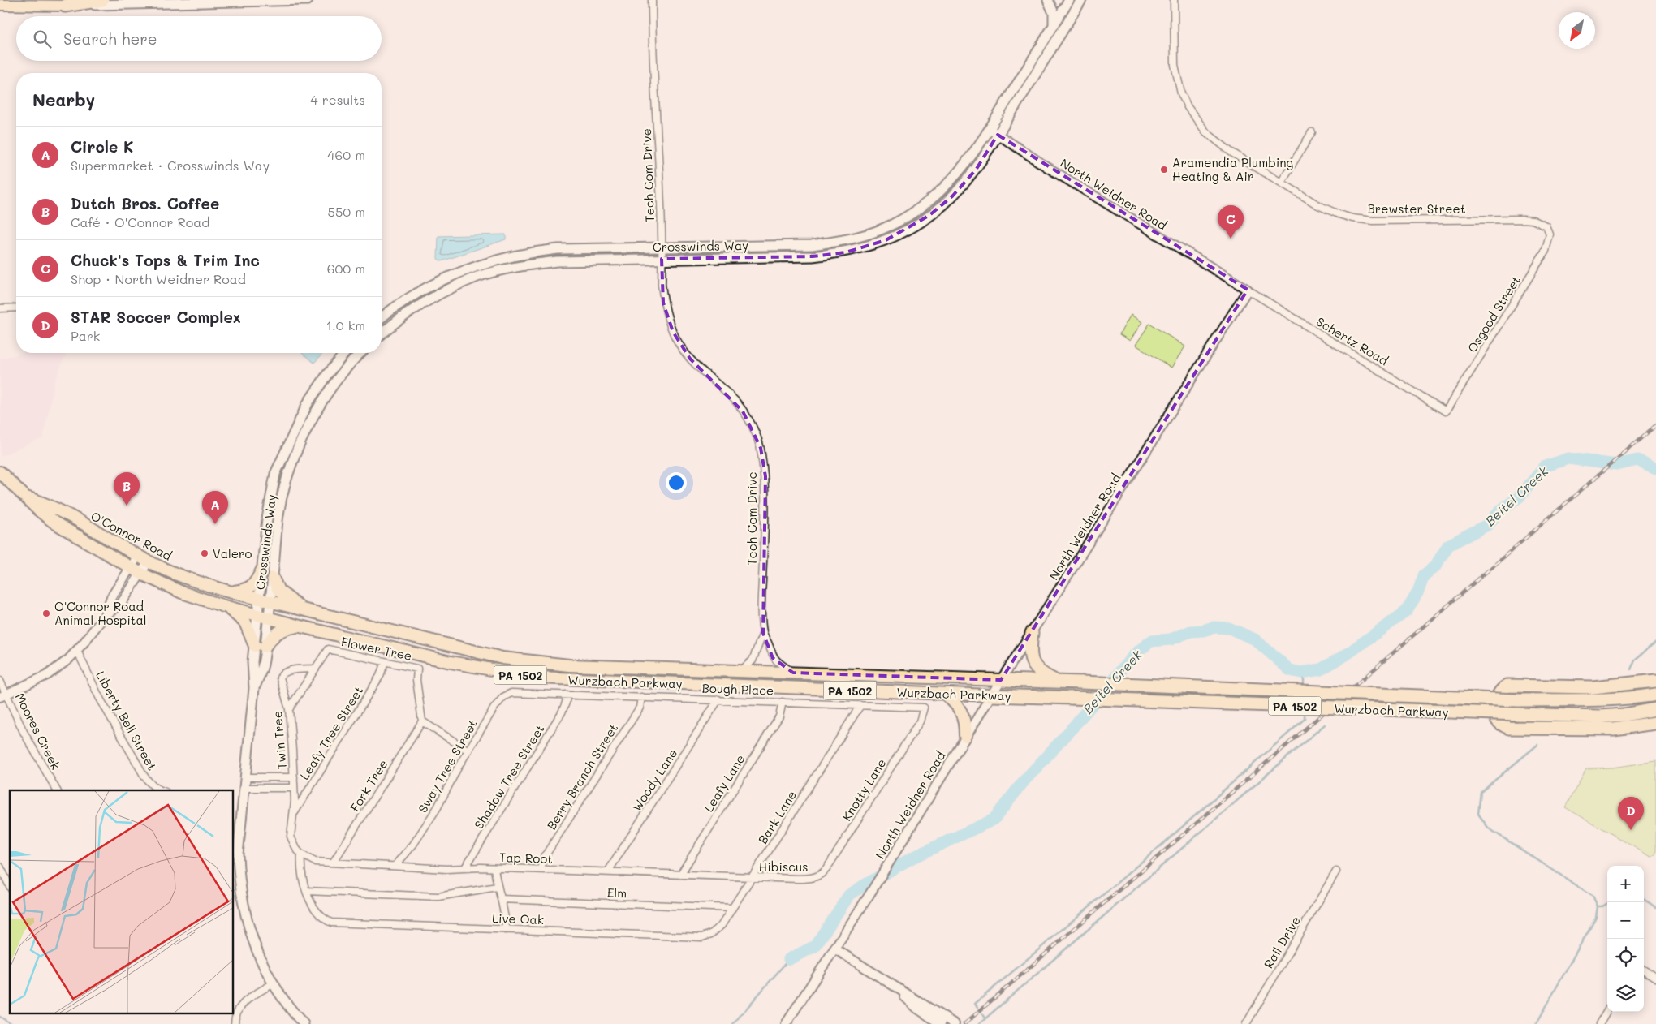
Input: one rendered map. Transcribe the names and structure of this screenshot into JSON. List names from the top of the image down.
{
  "streets": {
    "highway": ["O'Connor Road", "PA 1502", "Wurzbach Parkway"],
    "main road": ["Crosswinds Way"],
    "street": [
      "Tech Com Drive",
      "North Weidner Road",
      "Brewster Street",
      "Osgood Street",
      "Schertz Road",
      "Flower Tree",
      "Bough Place",
      "Liberty Bell Street",
      "Moores Creek",
      "Leafy Tree Street",
      "Twin Tree",
      "Sway Tree Street",
      "Shadow Tree Street",
      "Berry Branch Street",
      "Woody Lane",
      "Leafy Lane",
      "Fork Tree",
      "Knotty Lane",
      "Bark Lane",
      "Tap Root",
      "Hibiscus",
      "Elm",
      "Live Oak",
      "Rail Drive"
    ]
  },
  "crossings": [
    ["Tech Com Drive", "Crosswinds Way"],
    ["Tech Com Drive", "Wurzbach Parkway"],
    ["North Weidner Road", "Crosswinds Way"],
    ["North Weidner Road", "Schertz Road"],
    ["North Weidner Road", "Wurzbach Parkway"],
    ["Brewster Street", "Osgood Street"],
    ["Crosswinds Way", "O'Connor Road"],
    ["Crosswinds Way", "Wurzbach Parkway"],
    ["Osgood Street", "Schertz Road"],
    ["O'Connor Road", "Wurzbach Parkway"],
    ["Flower Tree", "Leafy Tree Street"],
    ["Flower Tree", "Twin Tree"],
    ["Flower Tree", "Fork Tree"],
    ["Bough Place", "Sway Tree Street"],
    ["Bough Place", "Shadow Tree Street"],
    ["Bough Place", "Berry Branch Street"],
    ["Bough Place", "Woody Lane"],
    ["Bough Place", "Leafy Lane"],
    ["Bough Place", "Knotty Lane"],
    ["Bough Place", "Bark Lane"],
    ["Leafy Tree Street", "Twin Tree"],
    ["Twin Tree", "Tap Root"],
    ["Sway Tree Street", "Tap Root"],
    ["Shadow Tree Street", "Tap Root"],
    ["Berry Branch Street", "Tap Root"],
    ["Woody Lane", "Tap Root"],
    ["Leafy Lane", "Tap Root"],
    ["Fork Tree", "Tap Root"],
    ["Knotty Lane", "Hibiscus"],
    ["Bark Lane", "Tap Root"],
    ["Bark Lane", "Hibiscus"],
    ["Bark Lane", "Elm"],
    ["Bark Lane", "Live Oak"],
    ["Tap Root", "Hibiscus"]
  ],
  "water": ["Beitel Creek"],
  "places": ["Aramendia Plumbing Heating & Air", "Valero", "O'Connor Road Animal Hospital"],
  "north": "bottom left",
  "page": {
    "search": "Search here",
    "heading": ["Nearby", "4 results"],
    "list": [
      {
        "mark": "A",
        "name": "Circle K",
        "note": "Supermarket · Crosswinds Way",
        "value": "460 m"
      },
      {
        "mark": "B",
        "name": "Dutch Bros. Coffee",
        "note": "Café · O'Connor Road",
        "value": "550 m"
      },
      {
        "mark": "C",
        "name": "Chuck's Tops & Trim Inc",
        "note": "Shop · North Weidner Road",
        "value": "600 m"
      },
      {
        "mark": "D",
        "name": "STAR Soccer Complex",
        "note": "Park",
        "value": "1.0 km"
      }
    ],
    "pins": [
      "C",
      "B",
      "A",
      "D"
    ],
    "map_buttons": ["+", "−"]
  }
}
